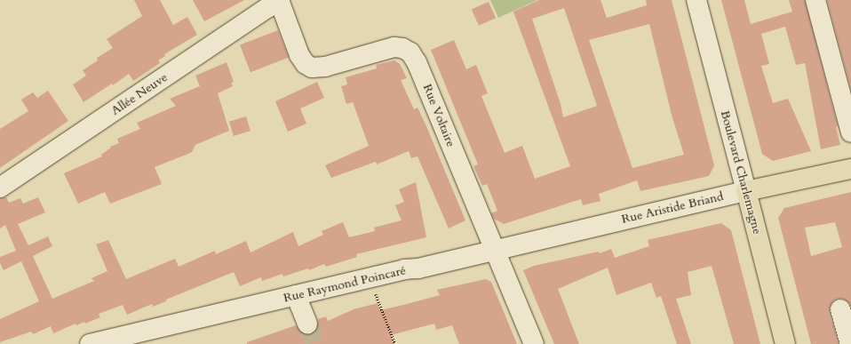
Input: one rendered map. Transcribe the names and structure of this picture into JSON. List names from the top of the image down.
{
  "streets": {
    "main road": ["Boulevard Charlemagne", "Rue Aristide Briand"],
    "street": ["Allée Neuve", "Rue Voltaire", "Rue Raymond Poincaré"]
  },
  "crossings": [
    ["Allée Neuve", "Rue Voltaire"],
    ["Rue Voltaire", "Rue Raymond Poincaré"],
    ["Boulevard Charlemagne", "Rue Aristide Briand"],
    ["Rue Aristide Briand", "Rue Raymond Poincaré"]
  ]
}
